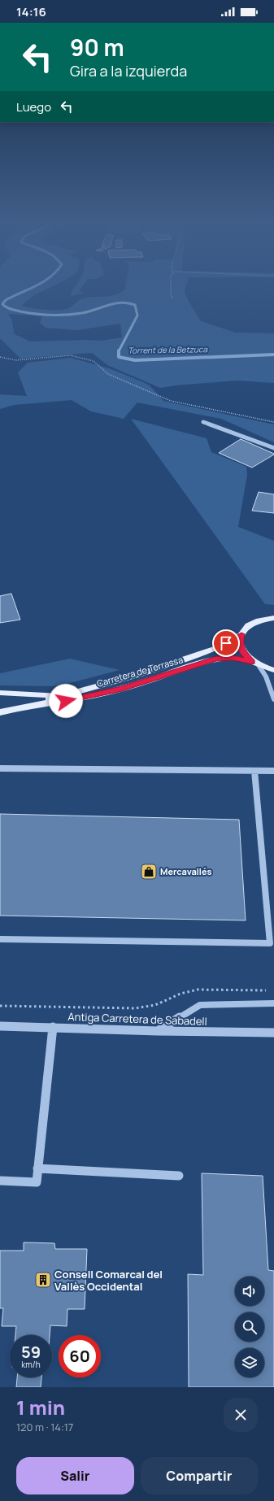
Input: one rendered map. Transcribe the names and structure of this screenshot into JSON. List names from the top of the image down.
{
  "streets": {
    "main road": ["Carretera de Terrassa"],
    "street": ["Antiga Carretera de Sabadell"]
  },
  "water": ["Torrent de la Betzuca"],
  "places": {
    "shop": ["Mercavallés"],
    "building": ["Consell Comarcal del Vallès Occidental"]
  },
  "page": {
    "status": "14:16",
    "turn": ["90 m", "Gira a la izquierda"],
    "then": "Luego",
    "speed": "59 km/h",
    "limit": "60",
    "heading": ["1 min", "120 m · 14:17"],
    "buttons": ["Salir", "Compartir"]
  }
}
